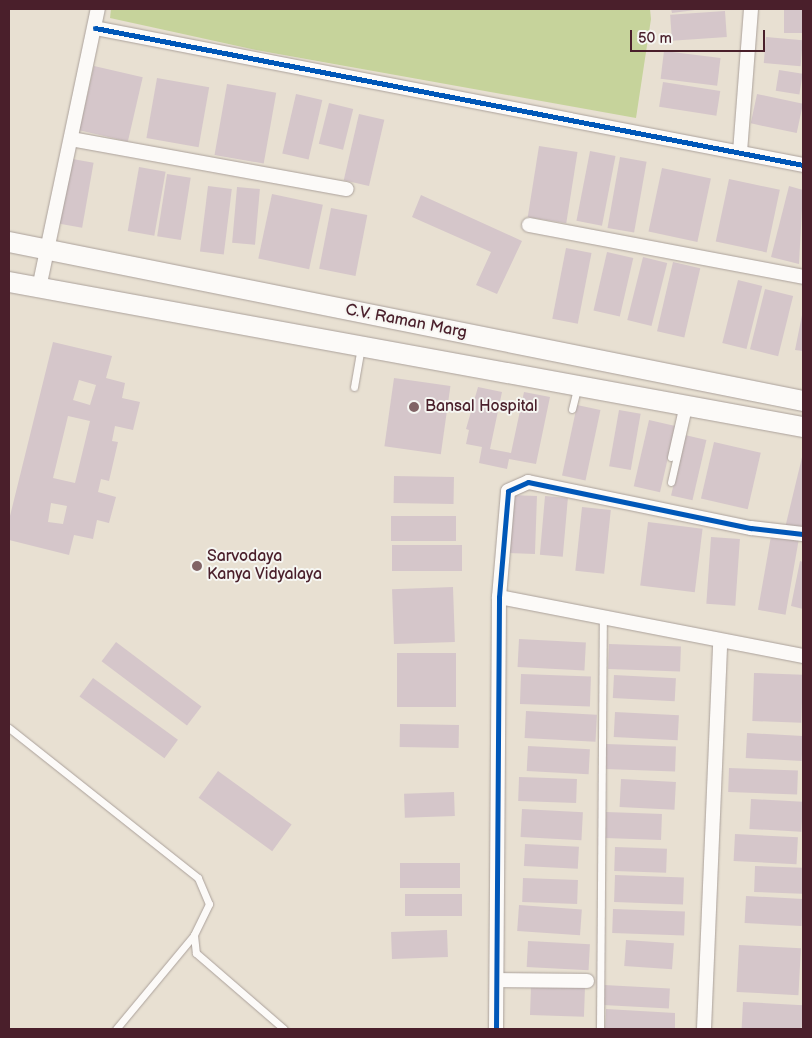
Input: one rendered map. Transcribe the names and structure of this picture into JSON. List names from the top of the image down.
{
  "streets": {
    "main road": ["C.V. Raman Marg"]
  },
  "places": ["Bansal Hospital", "Sarvodaya Kanya Vidyalaya"],
  "scale_bar": "50 m"
}
